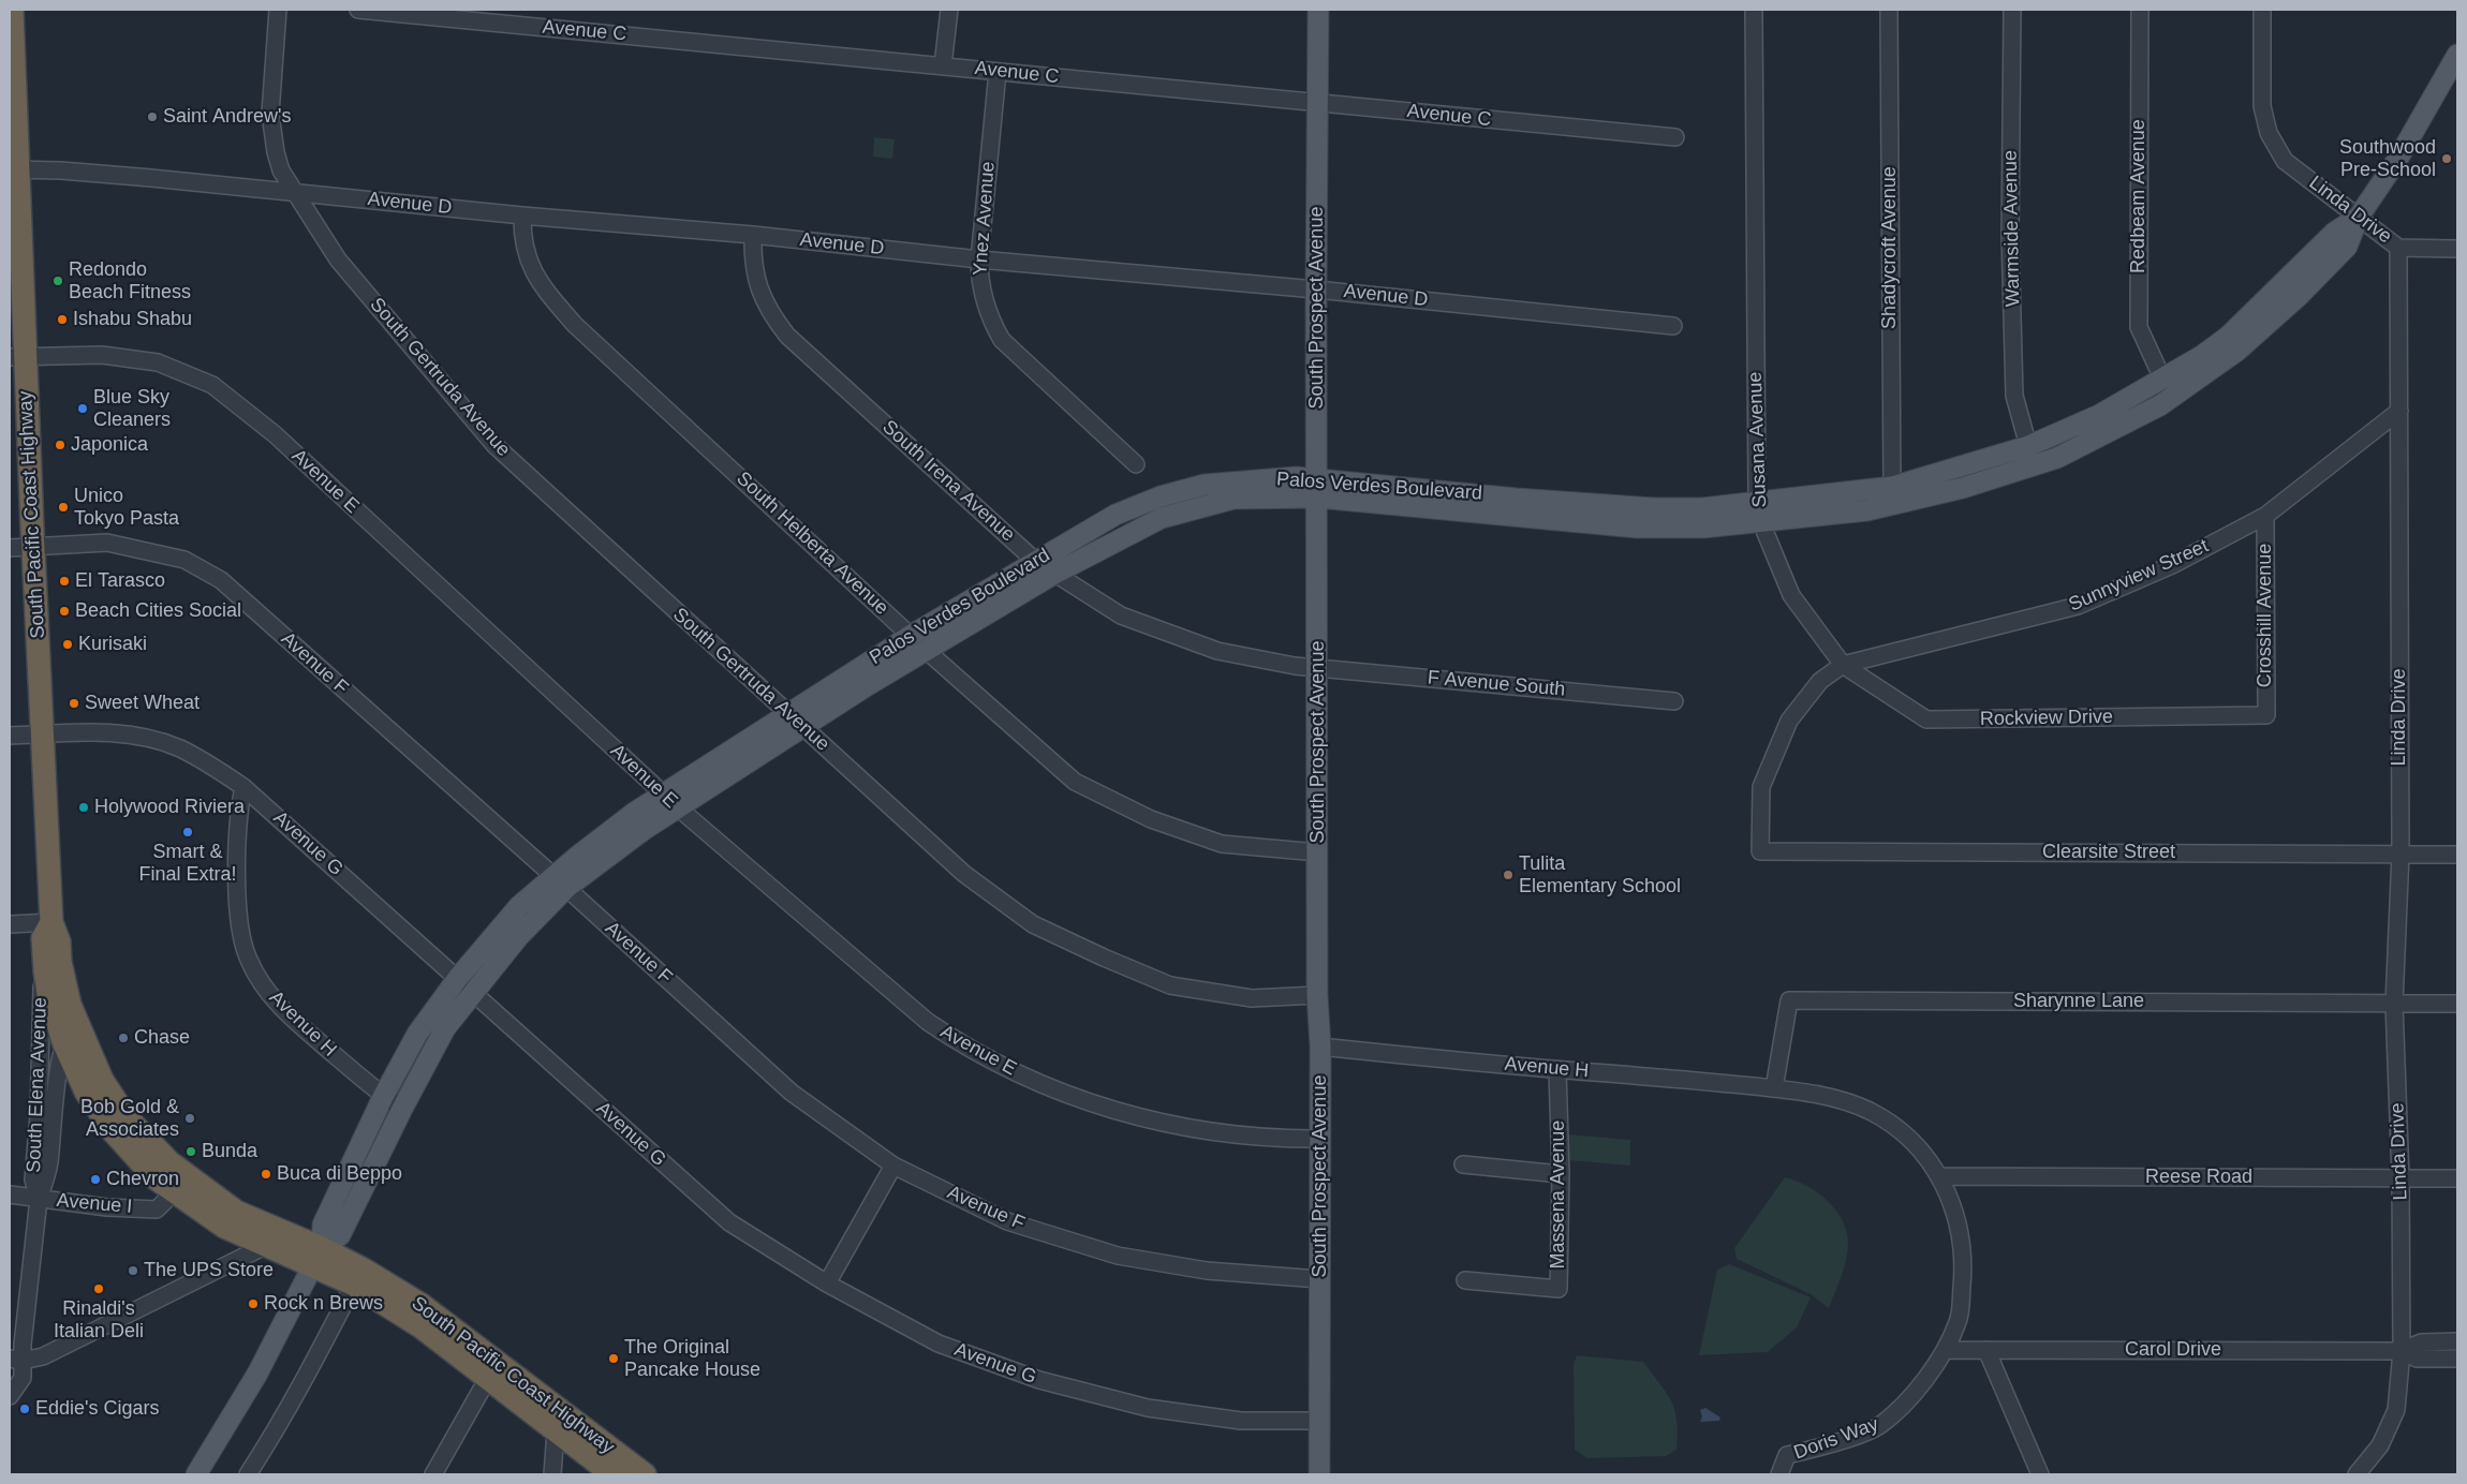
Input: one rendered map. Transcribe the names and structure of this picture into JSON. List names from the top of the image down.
{
  "streets": {
    "highway": ["South Pacific Coast Highway"],
    "main road": ["South Prospect Avenue", "Palos Verdes Boulevard"],
    "street": [
      "Avenue C",
      "Redbeam Avenue",
      "Avenue D",
      "Linda Drive",
      "Ynez Avenue",
      "Warmside Avenue",
      "Shadycroft Avenue",
      "South Gertruda Avenue",
      "Susana Avenue",
      "Avenue E",
      "South Irena Avenue",
      "South Helberta Avenue",
      "Sunnyview Street",
      "Crosshill Avenue",
      "Avenue F",
      "F Avenue South",
      "Rockview Drive",
      "Avenue G",
      "Clearsite Street",
      "Sharynne Lane",
      "Avenue H",
      "South Elena Avenue",
      "Reese Road",
      "Massena Avenue",
      "Avenue I",
      "Carol Drive",
      "Doris Way"
    ]
  },
  "crossings": [
    ["Avenue C", "Ynez Avenue"],
    ["Avenue C", "South Prospect Avenue"],
    ["Redbeam Avenue", "Palos Verdes Boulevard"],
    ["Avenue D", "Ynez Avenue"],
    ["Avenue D", "South Prospect Avenue"],
    ["Avenue D", "South Gertruda Avenue"],
    ["Avenue D", "South Irena Avenue"],
    ["Avenue D", "South Pacific Coast Highway"],
    ["Avenue D", "South Helberta Avenue"],
    ["Linda Drive", "Palos Verdes Boulevard"],
    ["Linda Drive", "Sunnyview Street"],
    ["Linda Drive", "Clearsite Street"],
    ["Linda Drive", "Sharynne Lane"],
    ["Linda Drive", "Reese Road"],
    ["Linda Drive", "Carol Drive"],
    ["Warmside Avenue", "Palos Verdes Boulevard"],
    ["Shadycroft Avenue", "Palos Verdes Boulevard"],
    ["South Prospect Avenue", "South Gertruda Avenue"],
    ["South Prospect Avenue", "Avenue E"],
    ["South Prospect Avenue", "South Irena Avenue"],
    ["South Prospect Avenue", "Palos Verdes Boulevard"],
    ["South Prospect Avenue", "South Helberta Avenue"],
    ["South Prospect Avenue", "Avenue F"],
    ["South Prospect Avenue", "F Avenue South"],
    ["South Prospect Avenue", "Avenue G"],
    ["South Prospect Avenue", "Avenue H"],
    ["South Gertruda Avenue", "Palos Verdes Boulevard"],
    ["Susana Avenue", "Palos Verdes Boulevard"],
    ["Susana Avenue", "Sunnyview Street"],
    ["Susana Avenue", "Rockview Drive"],
    ["Susana Avenue", "Clearsite Street"],
    ["Avenue E", "Palos Verdes Boulevard"],
    ["Avenue E", "South Pacific Coast Highway"],
    ["South Irena Avenue", "Palos Verdes Boulevard"],
    ["South Irena Avenue", "F Avenue South"],
    ["Palos Verdes Boulevard", "South Pacific Coast Highway"],
    ["Palos Verdes Boulevard", "South Helberta Avenue"],
    ["Palos Verdes Boulevard", "Avenue F"],
    ["Palos Verdes Boulevard", "Avenue G"],
    ["Palos Verdes Boulevard", "Avenue H"],
    ["South Pacific Coast Highway", "Avenue F"],
    ["South Pacific Coast Highway", "Avenue G"],
    ["South Pacific Coast Highway", "South Elena Avenue"],
    ["South Pacific Coast Highway", "Avenue I"],
    ["Sunnyview Street", "Crosshill Avenue"],
    ["Sunnyview Street", "Rockview Drive"],
    ["Sunnyview Street", "Clearsite Street"],
    ["Crosshill Avenue", "Rockview Drive"],
    ["Rockview Drive", "Clearsite Street"],
    ["Avenue G", "Avenue H"],
    ["Sharynne Lane", "Avenue H"],
    ["Sharynne Lane", "Doris Way"],
    ["Avenue H", "Massena Avenue"],
    ["Avenue H", "Doris Way"],
    ["South Elena Avenue", "Avenue I"],
    ["Reese Road", "Doris Way"],
    ["Carol Drive", "Doris Way"]
  ],
  "places": [
    "Saint Andrew's",
    "Southwood Pre-School",
    "Redondo Beach Fitness",
    "Ishabu Shabu",
    "Blue Sky Cleaners",
    "Japonica",
    "Unico Tokyo Pasta",
    "El Tarasco",
    "Beach Cities Social",
    "Kurisaki",
    "Sweet Wheat",
    "Holywood Riviera",
    "Smart & Final Extra!",
    "Tulita Elementary School",
    "Chase",
    "Bob Gold & Associates",
    "Bunda",
    "Buca di Beppo",
    "Chevron",
    "The UPS Store",
    "Rinaldi's Italian Deli",
    "Rock n Brews",
    "The Original Pancake House",
    "Eddie's Cigars"
  ]
}
